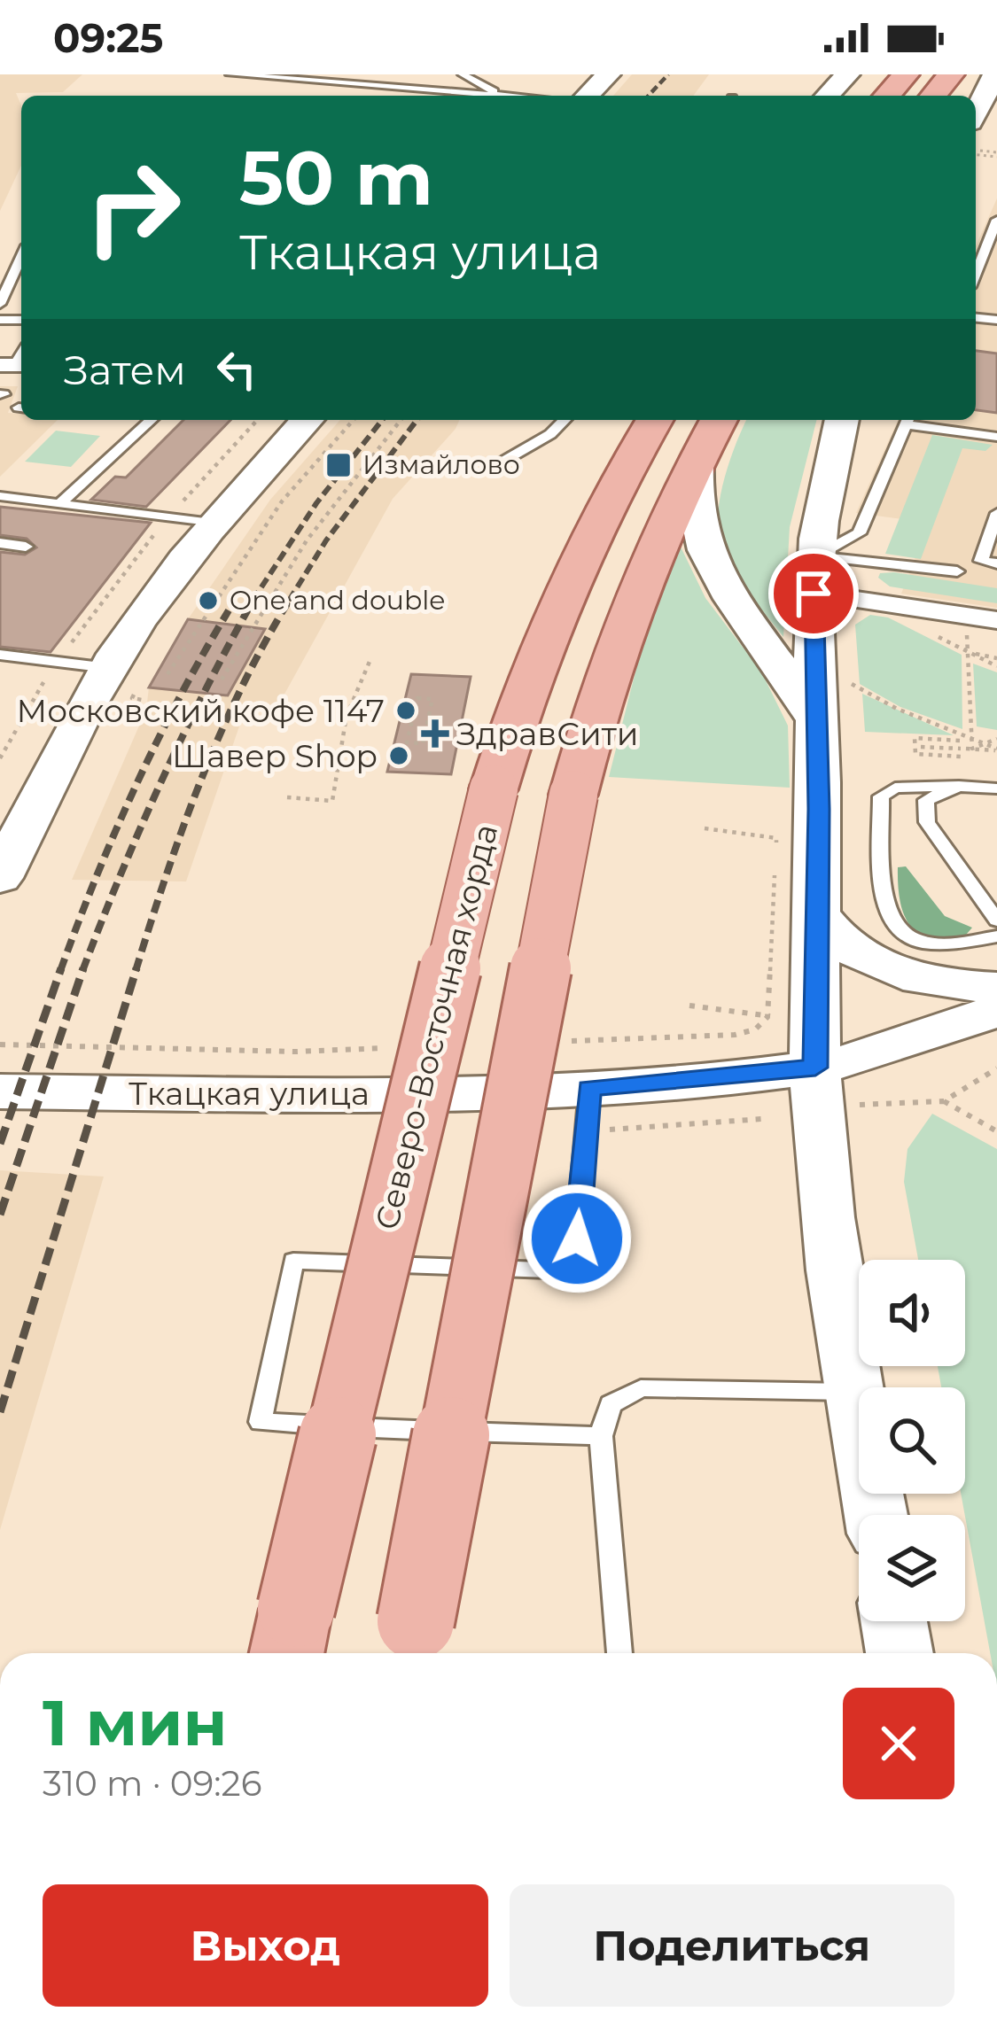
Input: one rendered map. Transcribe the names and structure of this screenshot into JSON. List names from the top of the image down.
{
  "streets": {
    "main road": ["Северо-Восточная хорда", "Ткацкая улица"]
  },
  "places": {
    "transit": ["Измайлово"],
    "other": ["One and double", "Московский кофе 1147", "Шавер Shop"],
    "health": ["ЗдравСити"]
  },
  "page": {
    "status": "09:25",
    "turn": ["50 m", "Ткацкая улица"],
    "then": "Затем",
    "heading": ["1 мин", "310 m · 09:26"],
    "buttons": ["Выход", "Поделиться"]
  }
}
